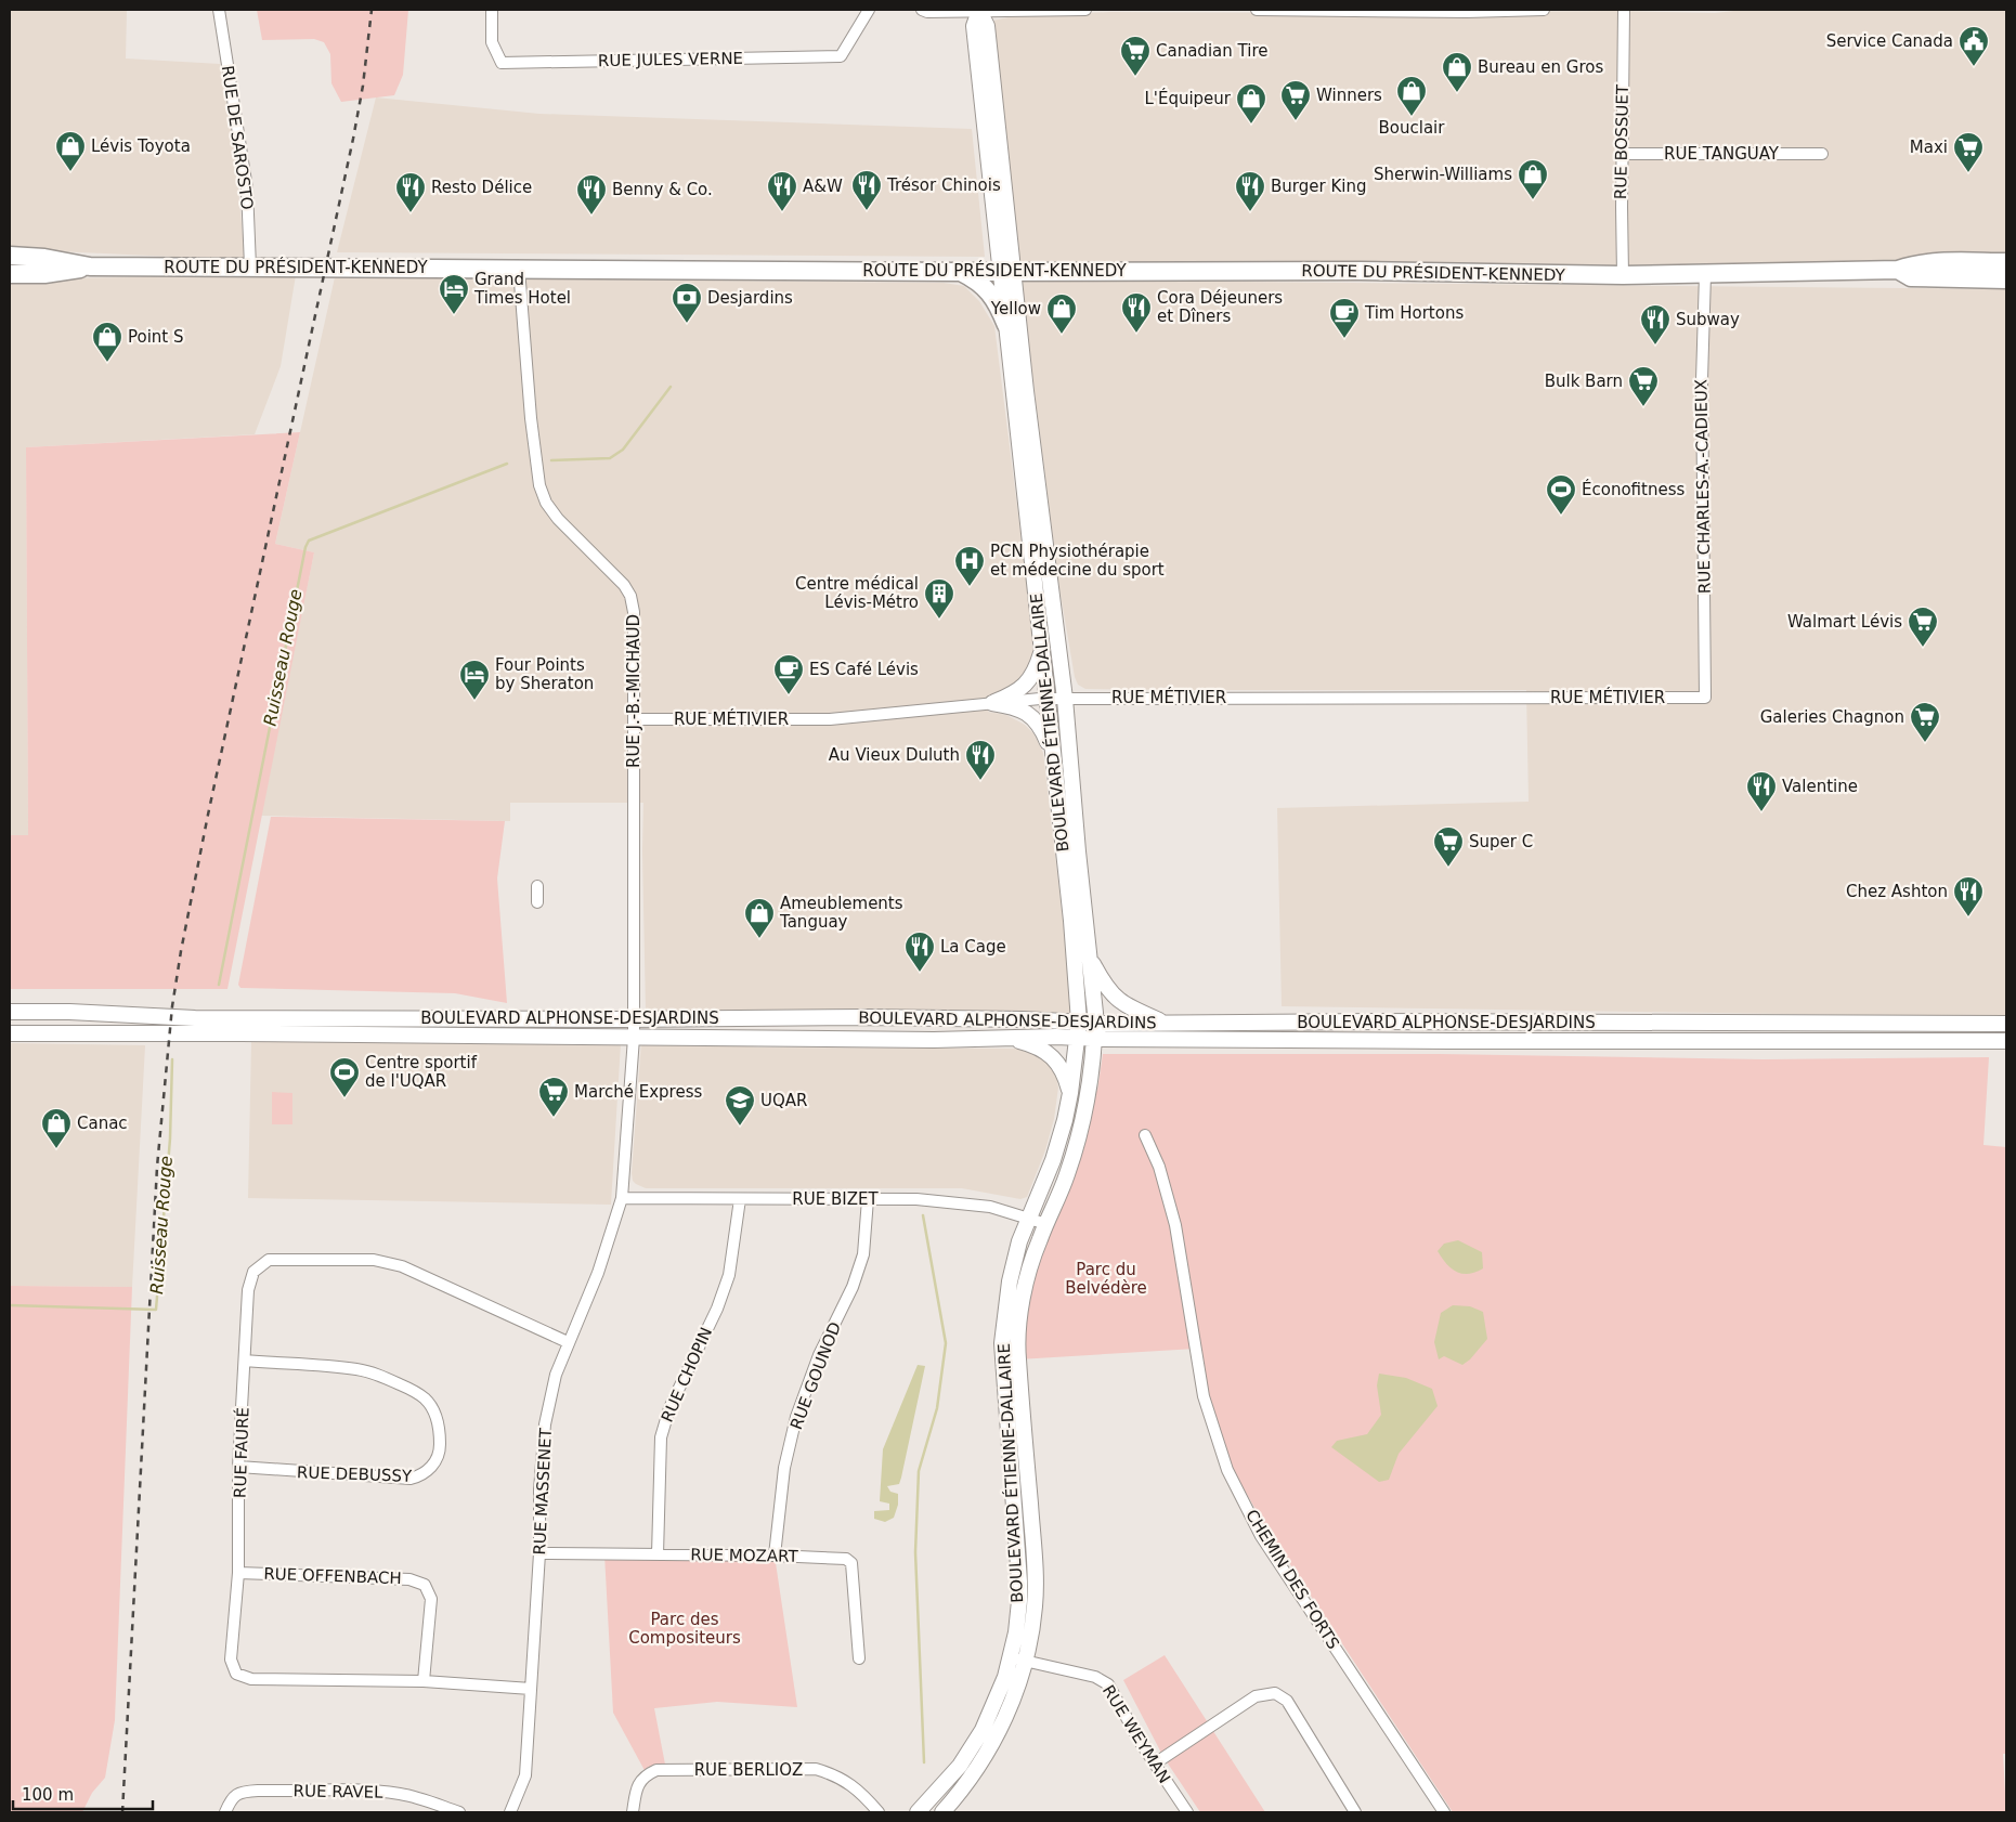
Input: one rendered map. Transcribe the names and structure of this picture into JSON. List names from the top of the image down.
{
  "streets": {
    "main road": ["ROUTE DU PRÉSIDENT-KENNEDY", "BOULEVARD ÉTIENNE-DALLAIRE", "BOULEVARD ALPHONSE-DESJARDINS"],
    "street": [
      "RUE JULES VERNE",
      "RUE DE SAROSTO",
      "RUE BOSSUET",
      "RUE TANGUAY",
      "RUE CHARLES-A.-CADIEUX",
      "RUE J.-B.-MICHAUD",
      "RUE MÉTIVIER",
      "RUE BIZET",
      "RUE CHOPIN",
      "RUE GOUNOD",
      "RUE FAURÉ",
      "RUE DEBUSSY",
      "RUE MASSENET",
      "RUE MOZART",
      "RUE OFFENBACH",
      "CHEMIN DES FORTS",
      "RUE WEYMAN",
      "RUE BERLIOZ",
      "RUE RAVEL"
    ]
  },
  "crossings": [
    ["RUE DE SAROSTO", "ROUTE DU PRÉSIDENT-KENNEDY"],
    ["RUE BOSSUET", "RUE TANGUAY"],
    ["RUE BOSSUET", "ROUTE DU PRÉSIDENT-KENNEDY"],
    ["ROUTE DU PRÉSIDENT-KENNEDY", "RUE CHARLES-A.-CADIEUX"],
    ["ROUTE DU PRÉSIDENT-KENNEDY", "RUE J.-B.-MICHAUD"],
    ["ROUTE DU PRÉSIDENT-KENNEDY", "BOULEVARD ÉTIENNE-DALLAIRE"],
    ["RUE CHARLES-A.-CADIEUX", "RUE MÉTIVIER"],
    ["RUE J.-B.-MICHAUD", "RUE MÉTIVIER"],
    ["RUE J.-B.-MICHAUD", "BOULEVARD ALPHONSE-DESJARDINS"],
    ["RUE J.-B.-MICHAUD", "RUE MASSENET"],
    ["RUE MÉTIVIER", "BOULEVARD ÉTIENNE-DALLAIRE"],
    ["BOULEVARD ÉTIENNE-DALLAIRE", "BOULEVARD ALPHONSE-DESJARDINS"],
    ["BOULEVARD ÉTIENNE-DALLAIRE", "RUE BIZET"],
    ["BOULEVARD ÉTIENNE-DALLAIRE", "RUE WEYMAN"],
    ["BOULEVARD ALPHONSE-DESJARDINS", "RUE MASSENET"],
    ["RUE BIZET", "RUE CHOPIN"],
    ["RUE BIZET", "RUE GOUNOD"],
    ["RUE BIZET", "RUE MASSENET"],
    ["RUE CHOPIN", "RUE MOZART"],
    ["RUE GOUNOD", "RUE MOZART"],
    ["RUE FAURÉ", "RUE DEBUSSY"],
    ["RUE FAURÉ", "RUE MASSENET"],
    ["RUE FAURÉ", "RUE OFFENBACH"],
    ["RUE MASSENET", "RUE MOZART"]
  ],
  "water": ["Ruisseau Rouge"],
  "parks": ["Parc du Belvédère", "Parc des Compositeurs"],
  "places": {
    "public building": ["Service Canada"],
    "supermarket": [
      "Canadian Tire",
      "Winners",
      "Maxi",
      "Bulk Barn",
      "Walmart Lévis",
      "Galeries Chagnon",
      "Super C",
      "Marché Express"
    ],
    "shop": [
      "Bureau en Gros",
      "Bouclair",
      "L'Équipeur",
      "Lévis Toyota",
      "Sherwin-Williams",
      "Yellow",
      "Point S",
      "Ameublements Tanguay",
      "Canac"
    ],
    "restaurant": [
      "Trésor Chinois",
      "A&W",
      "Burger King",
      "Resto Délice",
      "Benny & Co.",
      "Cora Déjeuners et Dîners",
      "Subway",
      "Au Vieux Duluth",
      "Valentine",
      "Chez Ashton",
      "La Cage"
    ],
    "hotel": ["Grand Times Hotel", "Four Points by Sheraton"],
    "bank": ["Desjardins"],
    "cafe": ["Tim Hortons", "ES Café Lévis"],
    "sports": ["Éconofitness", "Centre sportif de l'UQAR"],
    "hospital": ["PCN Physiothérapie et médecine du sport"],
    "building": ["Centre médical Lévis-Métro"],
    "school or university": ["UQAR"]
  },
  "scale_bar": "100 m"
}
